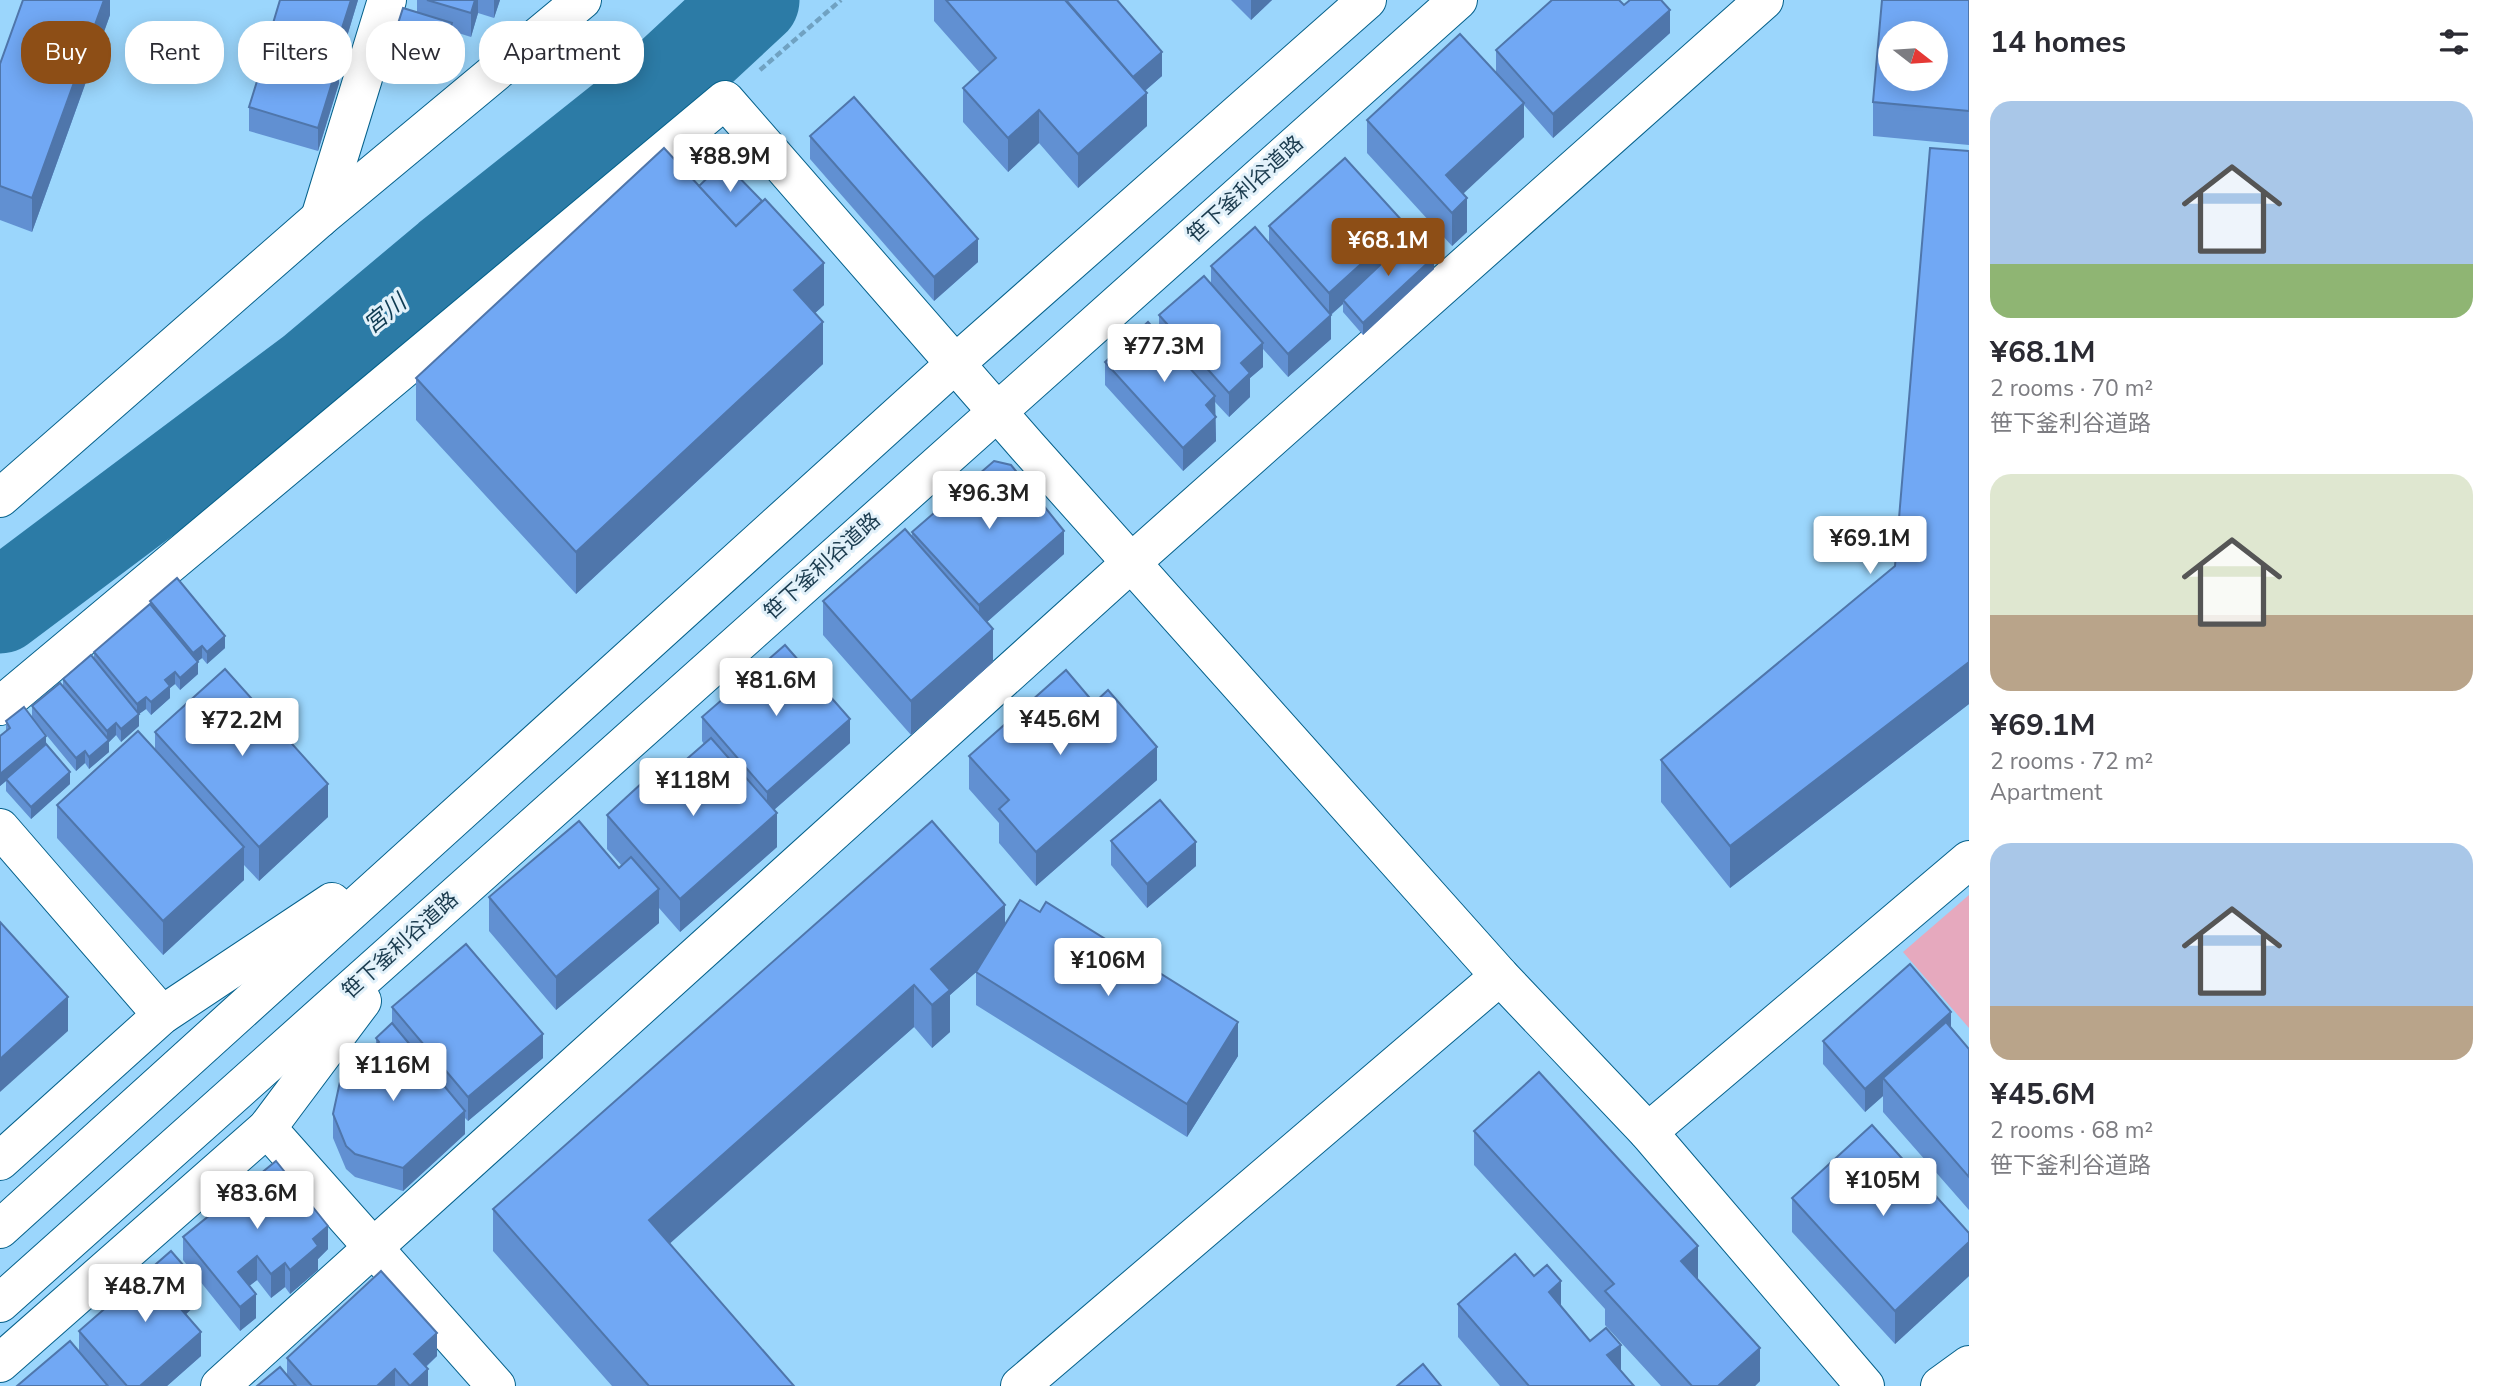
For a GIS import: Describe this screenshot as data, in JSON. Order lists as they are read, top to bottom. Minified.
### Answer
{"streets":{"street":["笹下釜利谷道路"]},"water":["宮川"],"north":"right","page":{"heading":"14 homes","chip":["Buy","Rent","Filters","New","Apartment"],"list":[{"name":"¥68.1M","note":"2 rooms · 70 m² · 笹下釜利谷道路"},{"name":"¥69.1M","note":"2 rooms · 72 m² · Apartment"},{"name":"¥45.6M","note":"2 rooms · 68 m² · 笹下釜利谷道路"}],"price":["¥88.9M","¥68.1M","¥77.3M","¥96.3M","¥69.1M","¥81.6M","¥45.6M","¥72.2M","¥118M","¥106M","¥116M","¥105M","¥83.6M","¥48.7M"]}}
